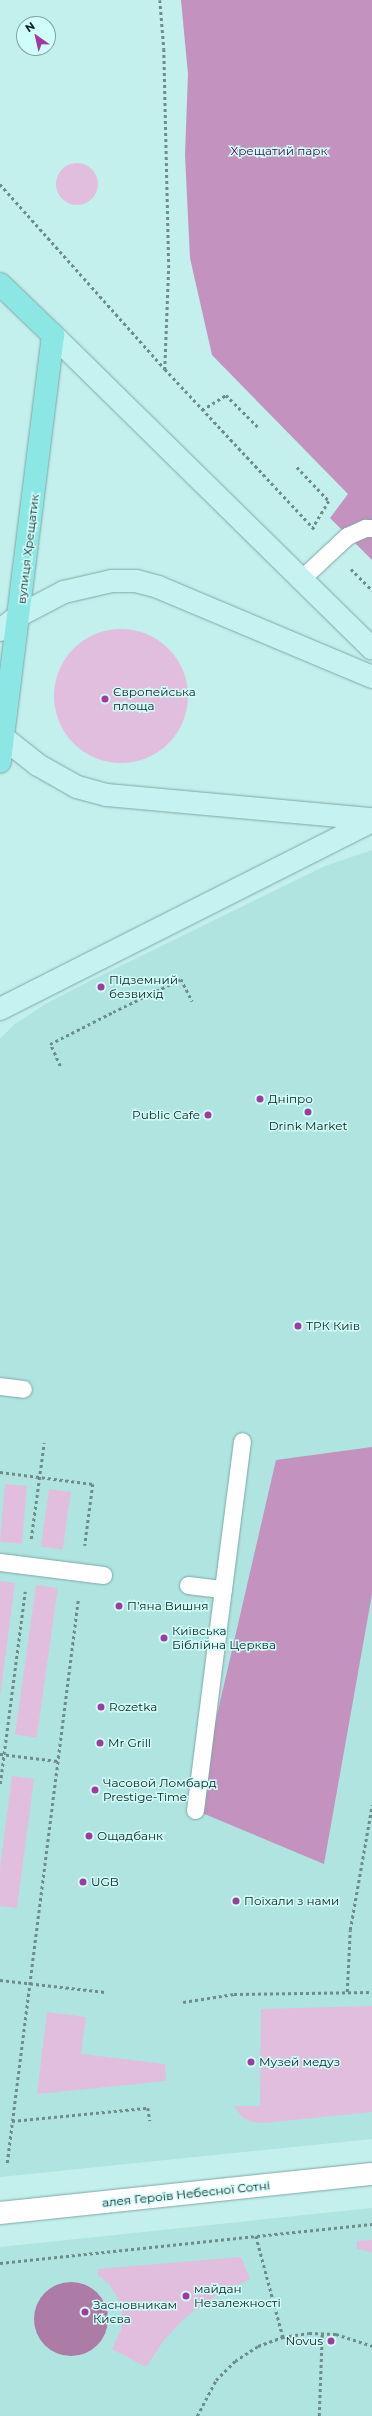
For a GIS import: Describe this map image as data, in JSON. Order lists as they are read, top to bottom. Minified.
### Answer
{"streets":{"main road":["вулиця Хрещатик"],"street":["алея Героїв Небесної Сотні"]},"parks":["Хрещатий парк"],"places":["Європейська площа","Підземний безвихід","Дніпро","Drink Market","Public Cafe","ТРК Київ","Пʼяна Вишня","Київська Біблійна Церква","Rozetka","Mr Grill","Часовой Ломбард Prestige-Time","Ощадбанк","UGB","Поїхали з нами","Музей медуз","майдан Незалежності","Засновникам Києва","Novus"],"north":"top left"}
